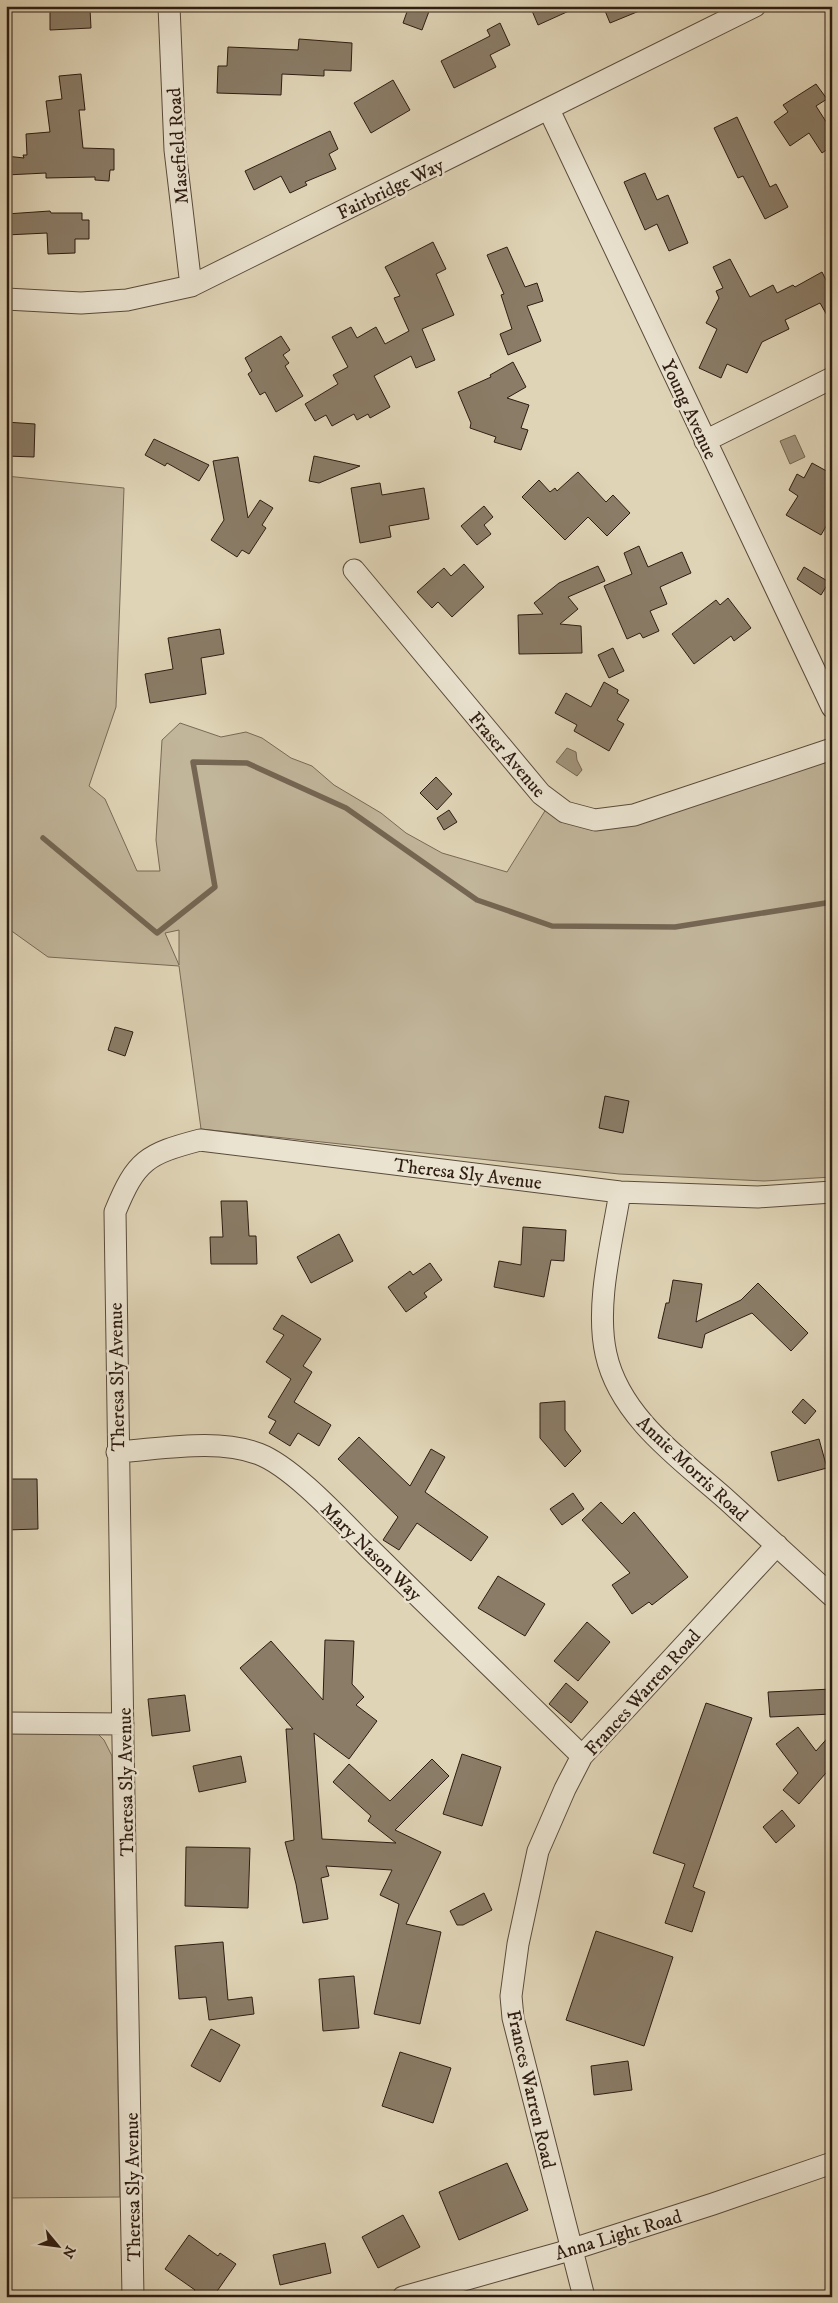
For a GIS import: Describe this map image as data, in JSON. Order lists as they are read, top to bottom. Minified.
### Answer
{"streets":{"street":["Masefield Road","Fairbridge Way","Young Avenue","Fraser Avenue","Theresa Sly Avenue","Annie Morris Road","Mary Nason Way","Frances Warren Road","Anna Light Road"]},"crossings":[["Masefield Road","Fairbridge Way"],["Fairbridge Way","Young Avenue"],["Theresa Sly Avenue","Annie Morris Road"],["Theresa Sly Avenue","Mary Nason Way"],["Annie Morris Road","Frances Warren Road"],["Mary Nason Way","Frances Warren Road"],["Frances Warren Road","Anna Light Road"]],"north":"bottom right"}
